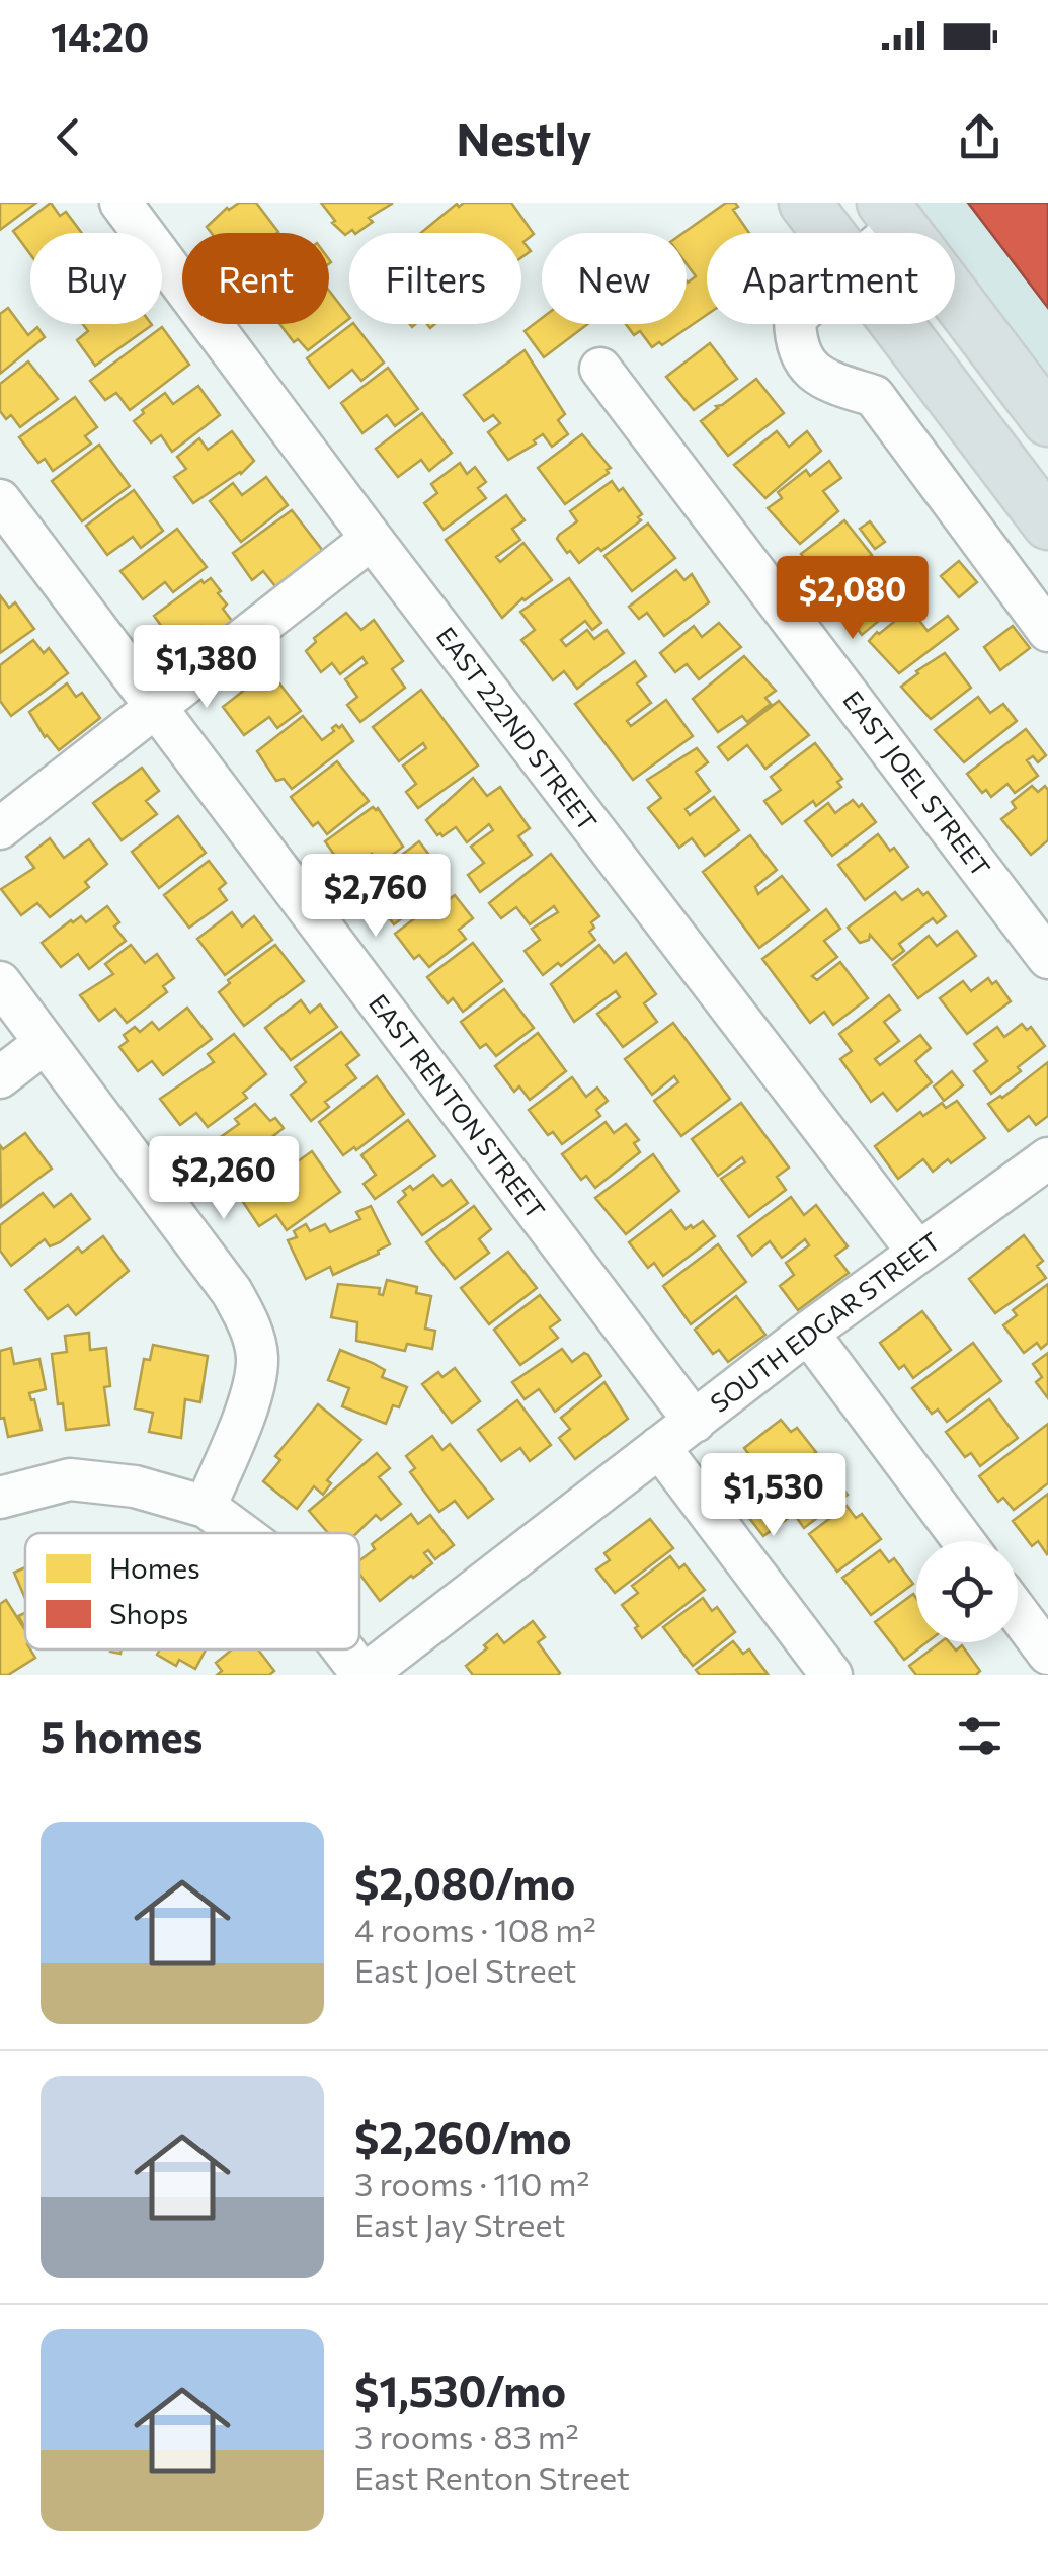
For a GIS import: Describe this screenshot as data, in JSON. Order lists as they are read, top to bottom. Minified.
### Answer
{"streets":{"street":["EAST 222ND STREET","EAST JOEL STREET","EAST RENTON STREET","SOUTH EDGAR STREET"]},"crossings":[["EAST 222ND STREET","SOUTH EDGAR STREET"],["EAST RENTON STREET","SOUTH EDGAR STREET"]],"legend":["Homes","Shops"],"page":{"status":"14:20","header":"Nestly","chip":["Buy","Rent","Filters","New","Apartment"],"price":["$2,080","$1,380","$2,760","$2,260","$1,530"],"heading":"5 homes","list":[{"name":"$2,080/mo","note":"4 rooms · 108 m² · East Joel Street"},{"name":"$2,260/mo","note":"3 rooms · 110 m² · East Jay Street"},{"name":"$1,530/mo","note":"3 rooms · 83 m² · East Renton Street"}]}}
